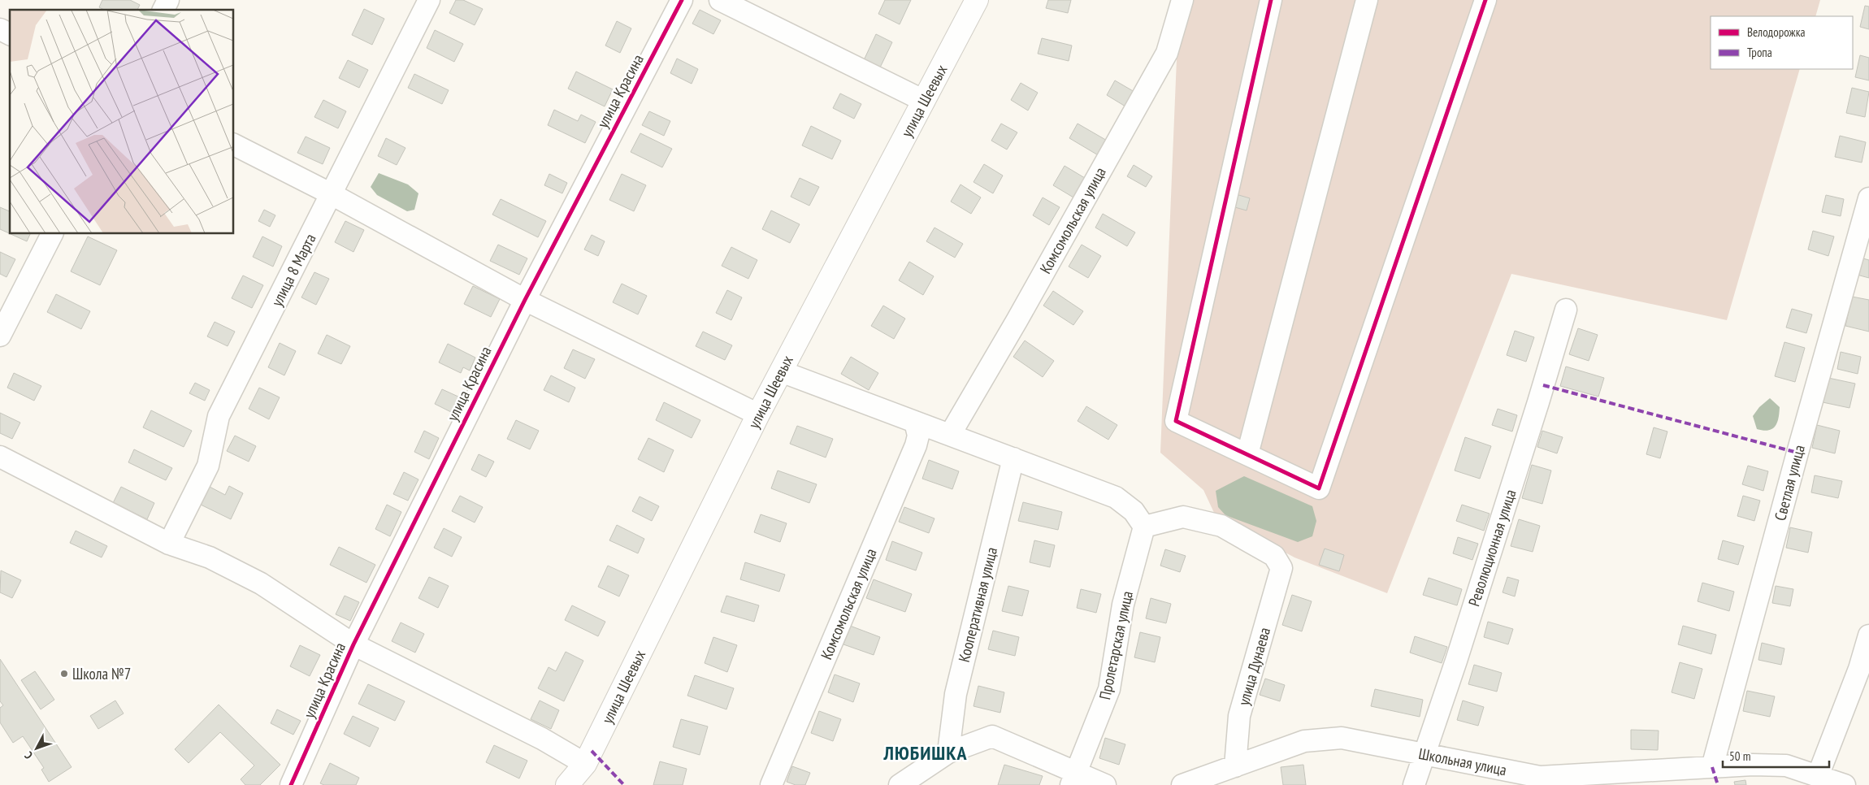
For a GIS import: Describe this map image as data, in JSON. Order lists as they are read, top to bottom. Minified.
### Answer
{"streets":{"main road":["улица Шеевых"],"street":["улица Красина","Комсомольская улица","улица 8 Марта","Светлая улица","Революционная улица","Кооперативная улица","Пролетарская улица","улица Дунаева","Школьная улица"]},"crossings":[["Светлая улица","Школьная улица"],["Революционная улица","Школьная улица"],["Пролетарская улица","улица Дунаева"],["улица Дунаева","Школьная улица"]],"districts":["ЛЮБИШКА"],"places":["Школа №7"],"legend":["Велодорожка","Тропа"],"scale_bar":"50 m","north":"bottom left"}
